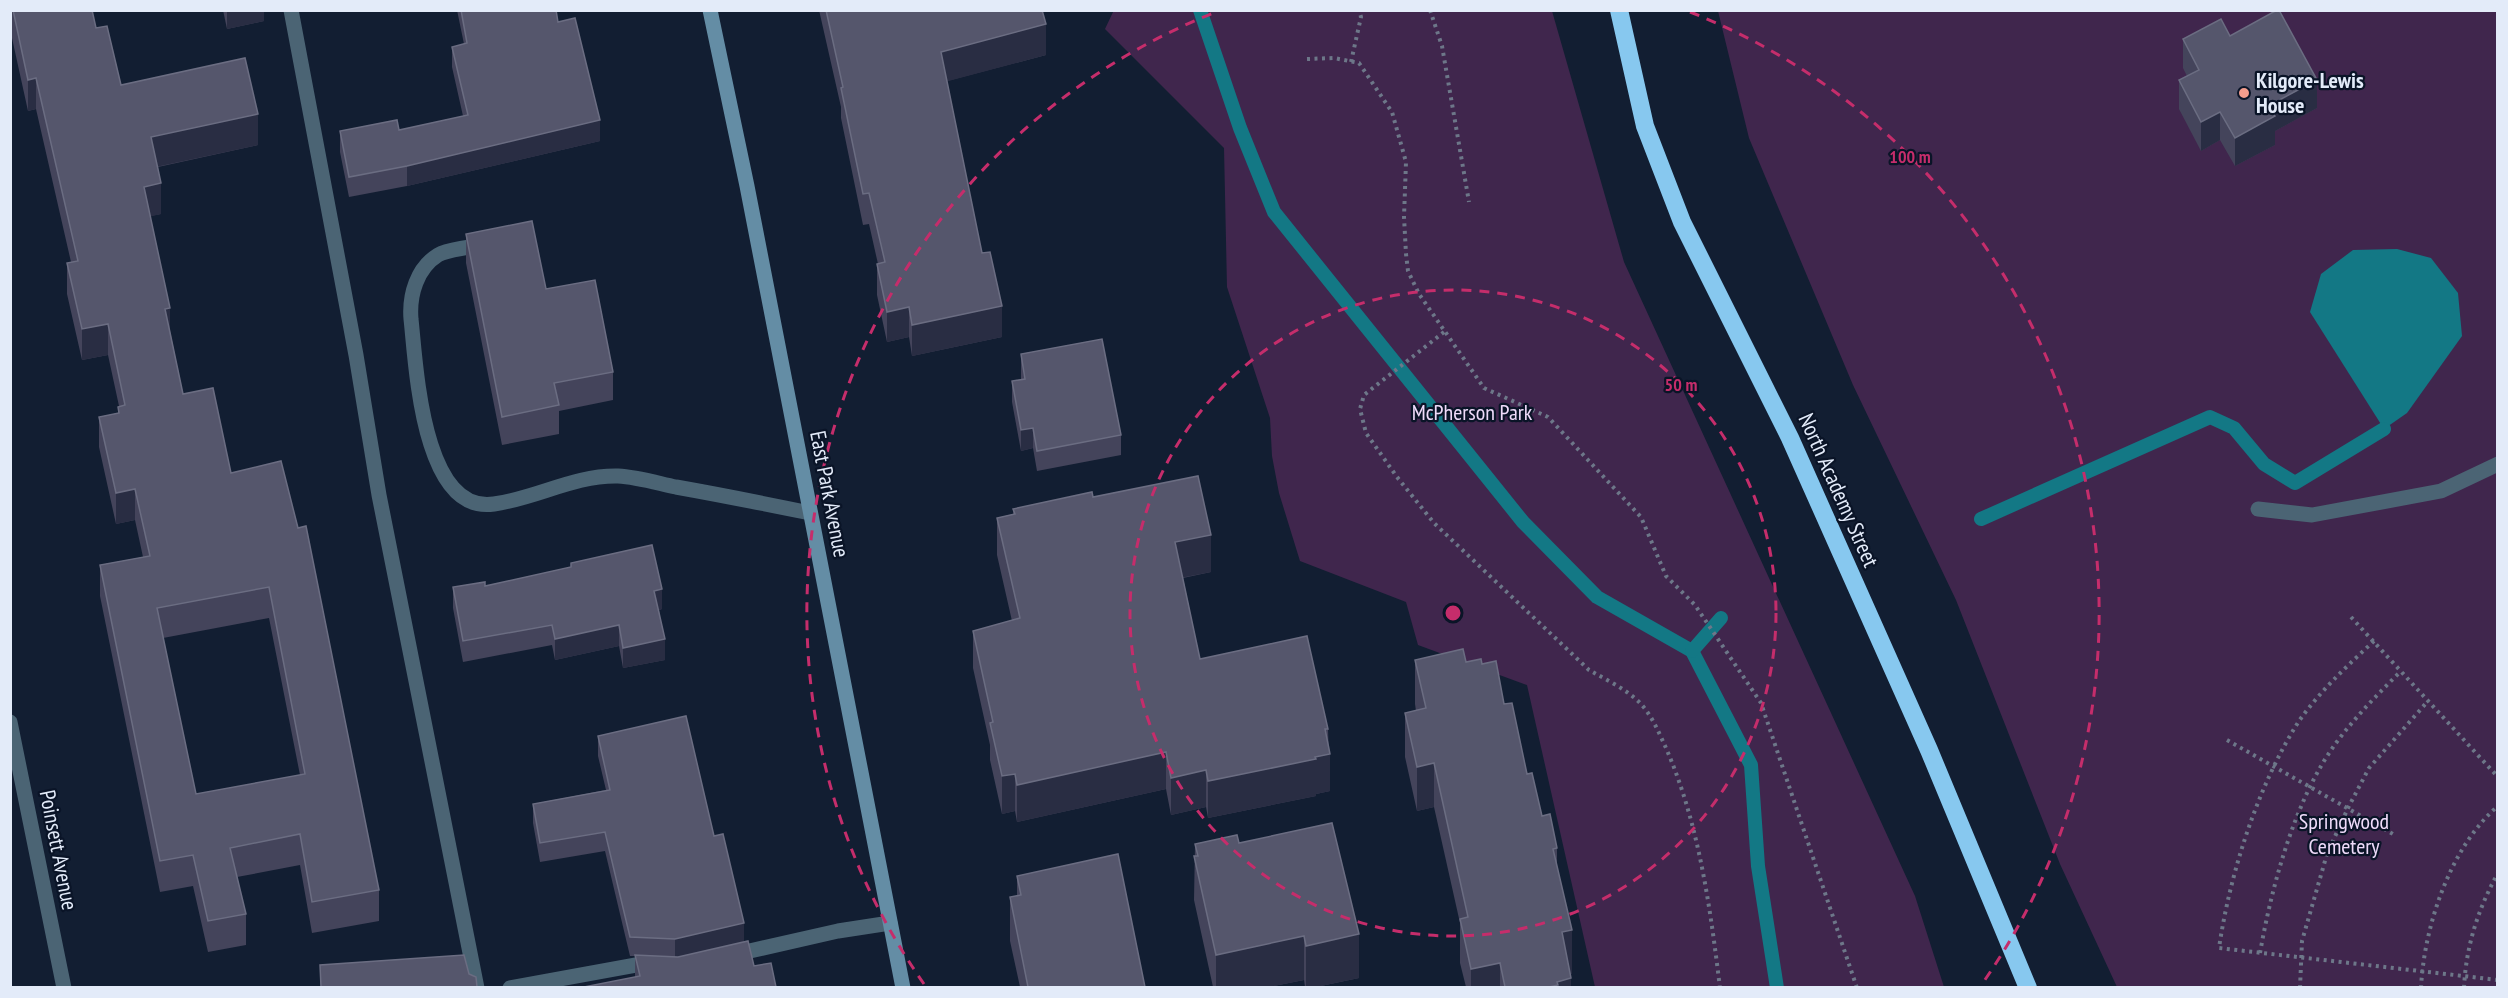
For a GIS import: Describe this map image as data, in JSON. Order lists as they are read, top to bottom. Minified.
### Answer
{"streets":{"highway":["North Academy Street"],"street":["East Park Avenue","Poinsett Avenue"]},"parks":["McPherson Park","Springwood Cemetery"],"places":["Kilgore-Lewis House"],"rings":["100 m","50 m"]}
